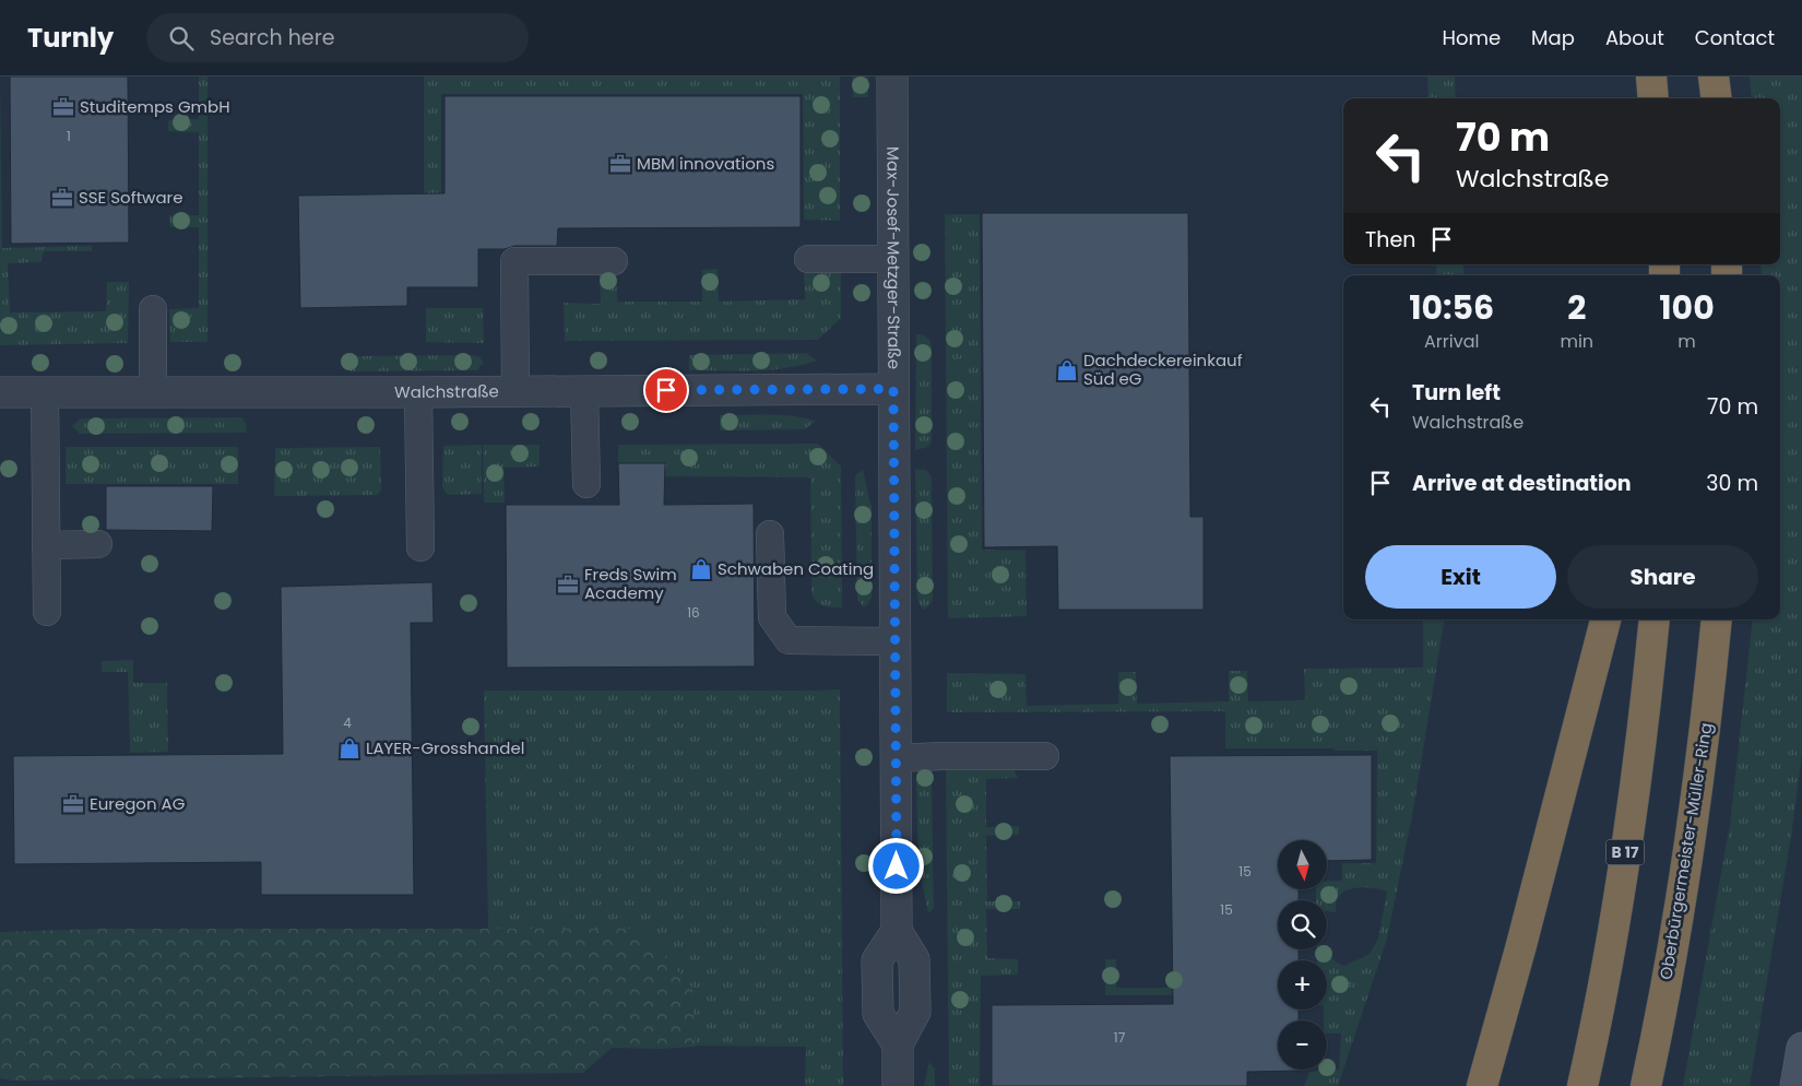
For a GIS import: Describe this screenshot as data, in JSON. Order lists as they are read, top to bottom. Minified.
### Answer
{"streets":{"highway":["Oberbürgermeister-Müller-Ring","B 17"],"street":["Max-Josef-Metzger-Straße","Walchstraße"]},"crossings":[["Max-Josef-Metzger-Straße","Walchstraße"]],"places":{"office":["Studitemps GmbH","MBM innovations","SSE Software","Freds Swim Academy","Euregon AG"],"shop":["Dachdeckereinkauf Süd eG","Schwaben Coating","LAYER-Grosshandel"]},"house_numbers":["1","16","4","15","15","17"],"north":"bottom","page":{"header":"Turnly","search":"Search here","nav":["Home","Map","About","Contact"],"turn":["70 m","Walchstraße"],"then":"Then","eta":["10:56","Arrival","2","min","100","m"],"list":[{"name":"Turn left","note":"Walchstraße","value":"70 m"},{"name":"Arrive at destination","value":"30 m"}],"buttons":["Exit","Share"],"map_buttons":["+","−"]}}
